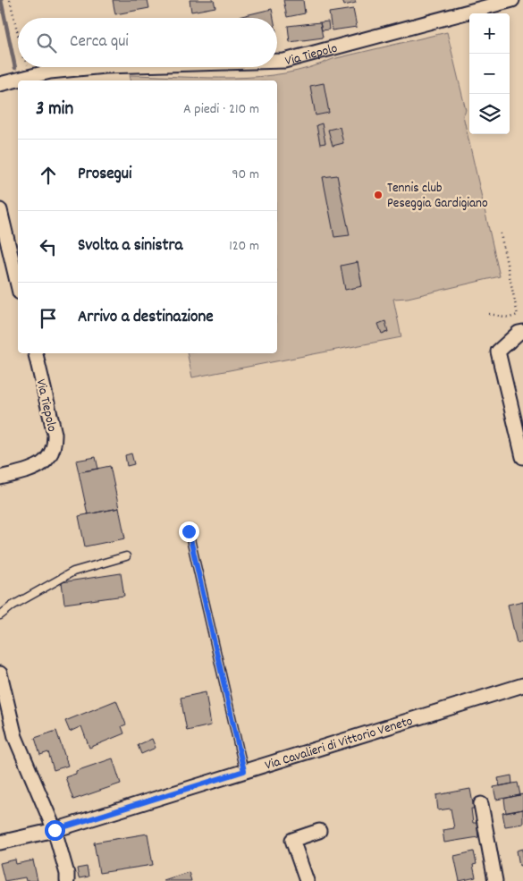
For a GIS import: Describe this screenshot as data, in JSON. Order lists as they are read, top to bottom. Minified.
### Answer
{"streets":{"street":["Via Tiepolo","Via Cavalieri di Vittorio Veneto"]},"places":["Tennis club Peseggia Gardigiano"],"page":{"map_buttons":["+","−"],"search":"Cerca qui","heading":["3 min","A piedi · 210 m"],"list":[["Prosegui","90 m"],["Svolta a sinistra","120 m"],"Arrivo a destinazione"]}}
